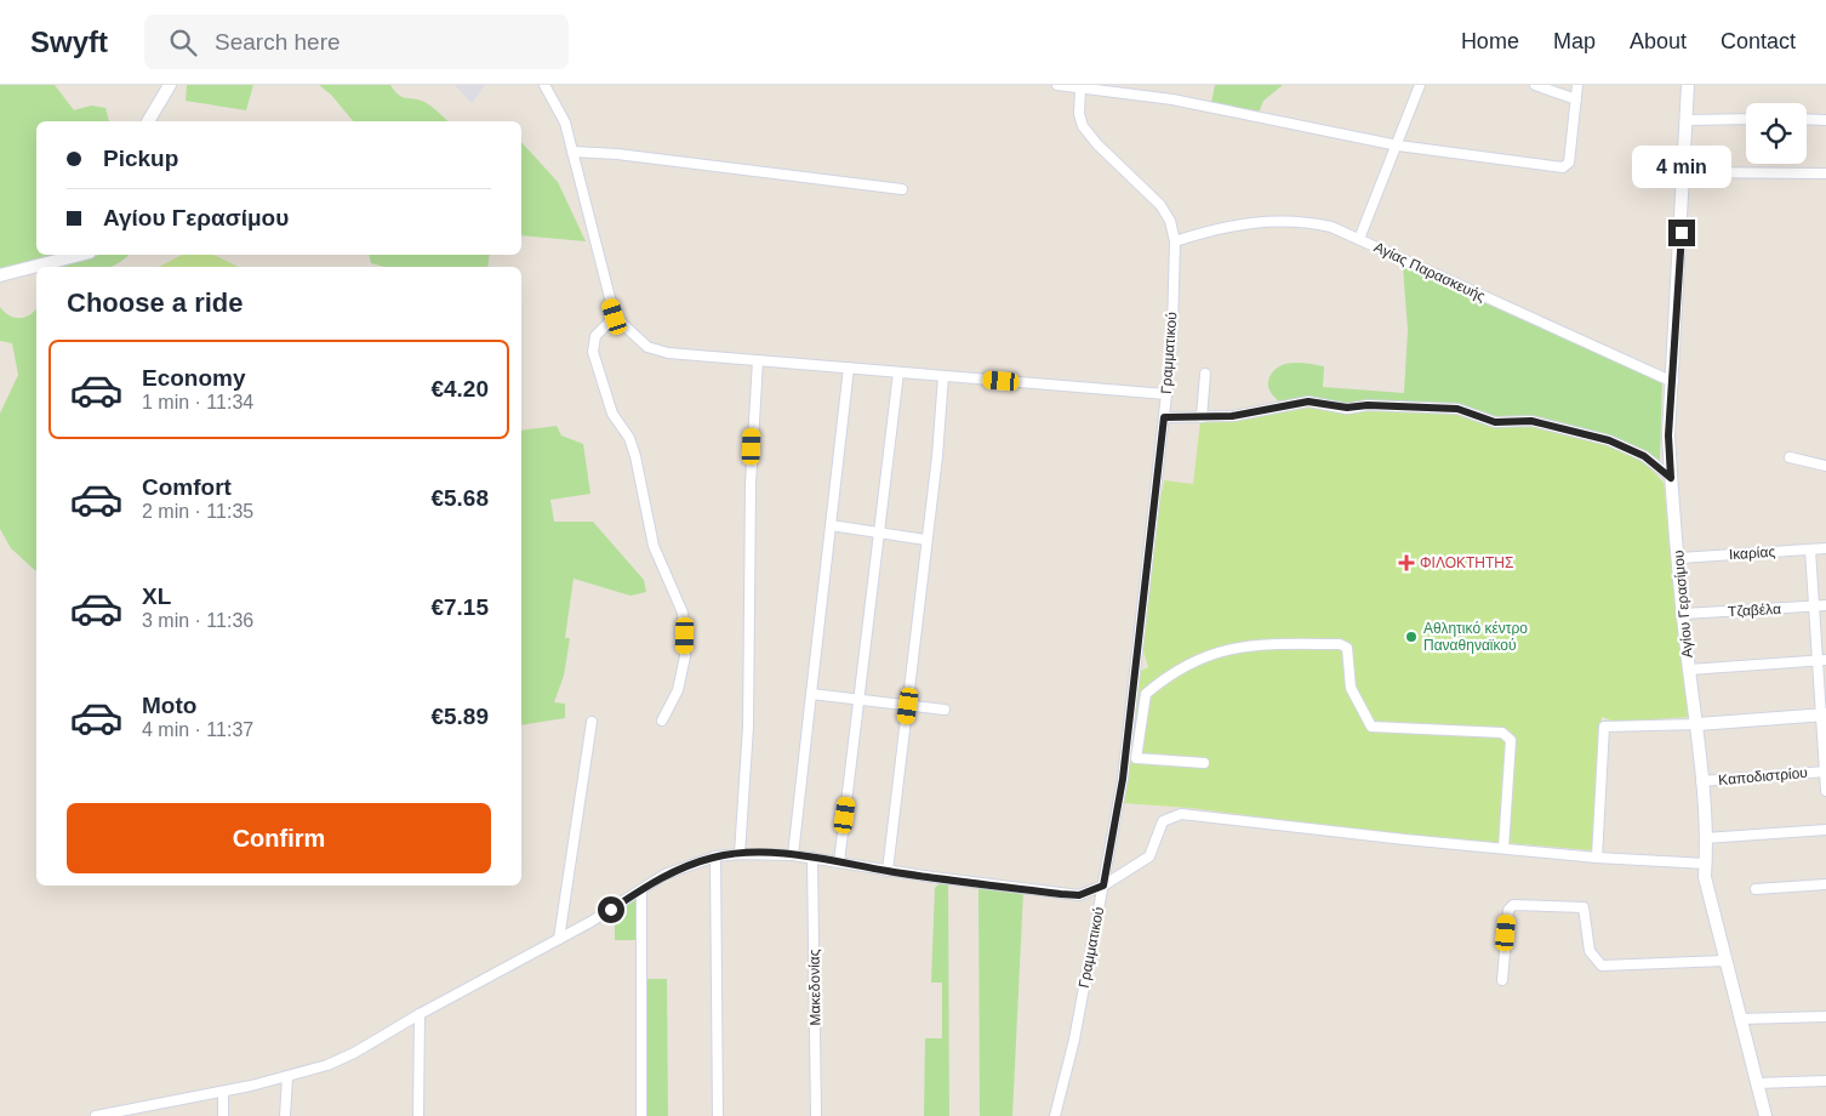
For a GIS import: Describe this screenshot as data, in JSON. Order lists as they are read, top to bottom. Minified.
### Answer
{"streets":{"street":["Αγίας Παρασκευής","Γραμματικού","Ικαρίας","Αγίου Γερασίμου","Τζαβέλα","Καποδιστρίου","Μακεδονίας"]},"crossings":[["Αγίας Παρασκευής","Γραμματικού"],["Αγίας Παρασκευής","Αγίου Γερασίμου"],["Ικαρίας","Αγίου Γερασίμου"],["Αγίου Γερασίμου","Τζαβέλα"],["Αγίου Γερασίμου","Καποδιστρίου"]],"places":{"health":["ΦΙΛΟΚΤΗΤΗΣ"],"other":["Αθλητικό κέντρο Παναθηναϊκού"]},"page":{"header":"Swyft","search":"Search here","nav":["Home","Map","About","Contact"],"banner":["Pickup","Αγίου Γερασίμου"],"bubble":"4 min","heading":"Choose a ride","list":[{"name":"Economy","note":"1 min · 11:34","value":"€4.20"},{"name":"Comfort","note":"2 min · 11:35","value":"€5.68"},{"name":"XL","note":"3 min · 11:36","value":"€7.15"},{"name":"Moto","note":"4 min · 11:37","value":"€5.89"}],"buttons":"Confirm"}}
